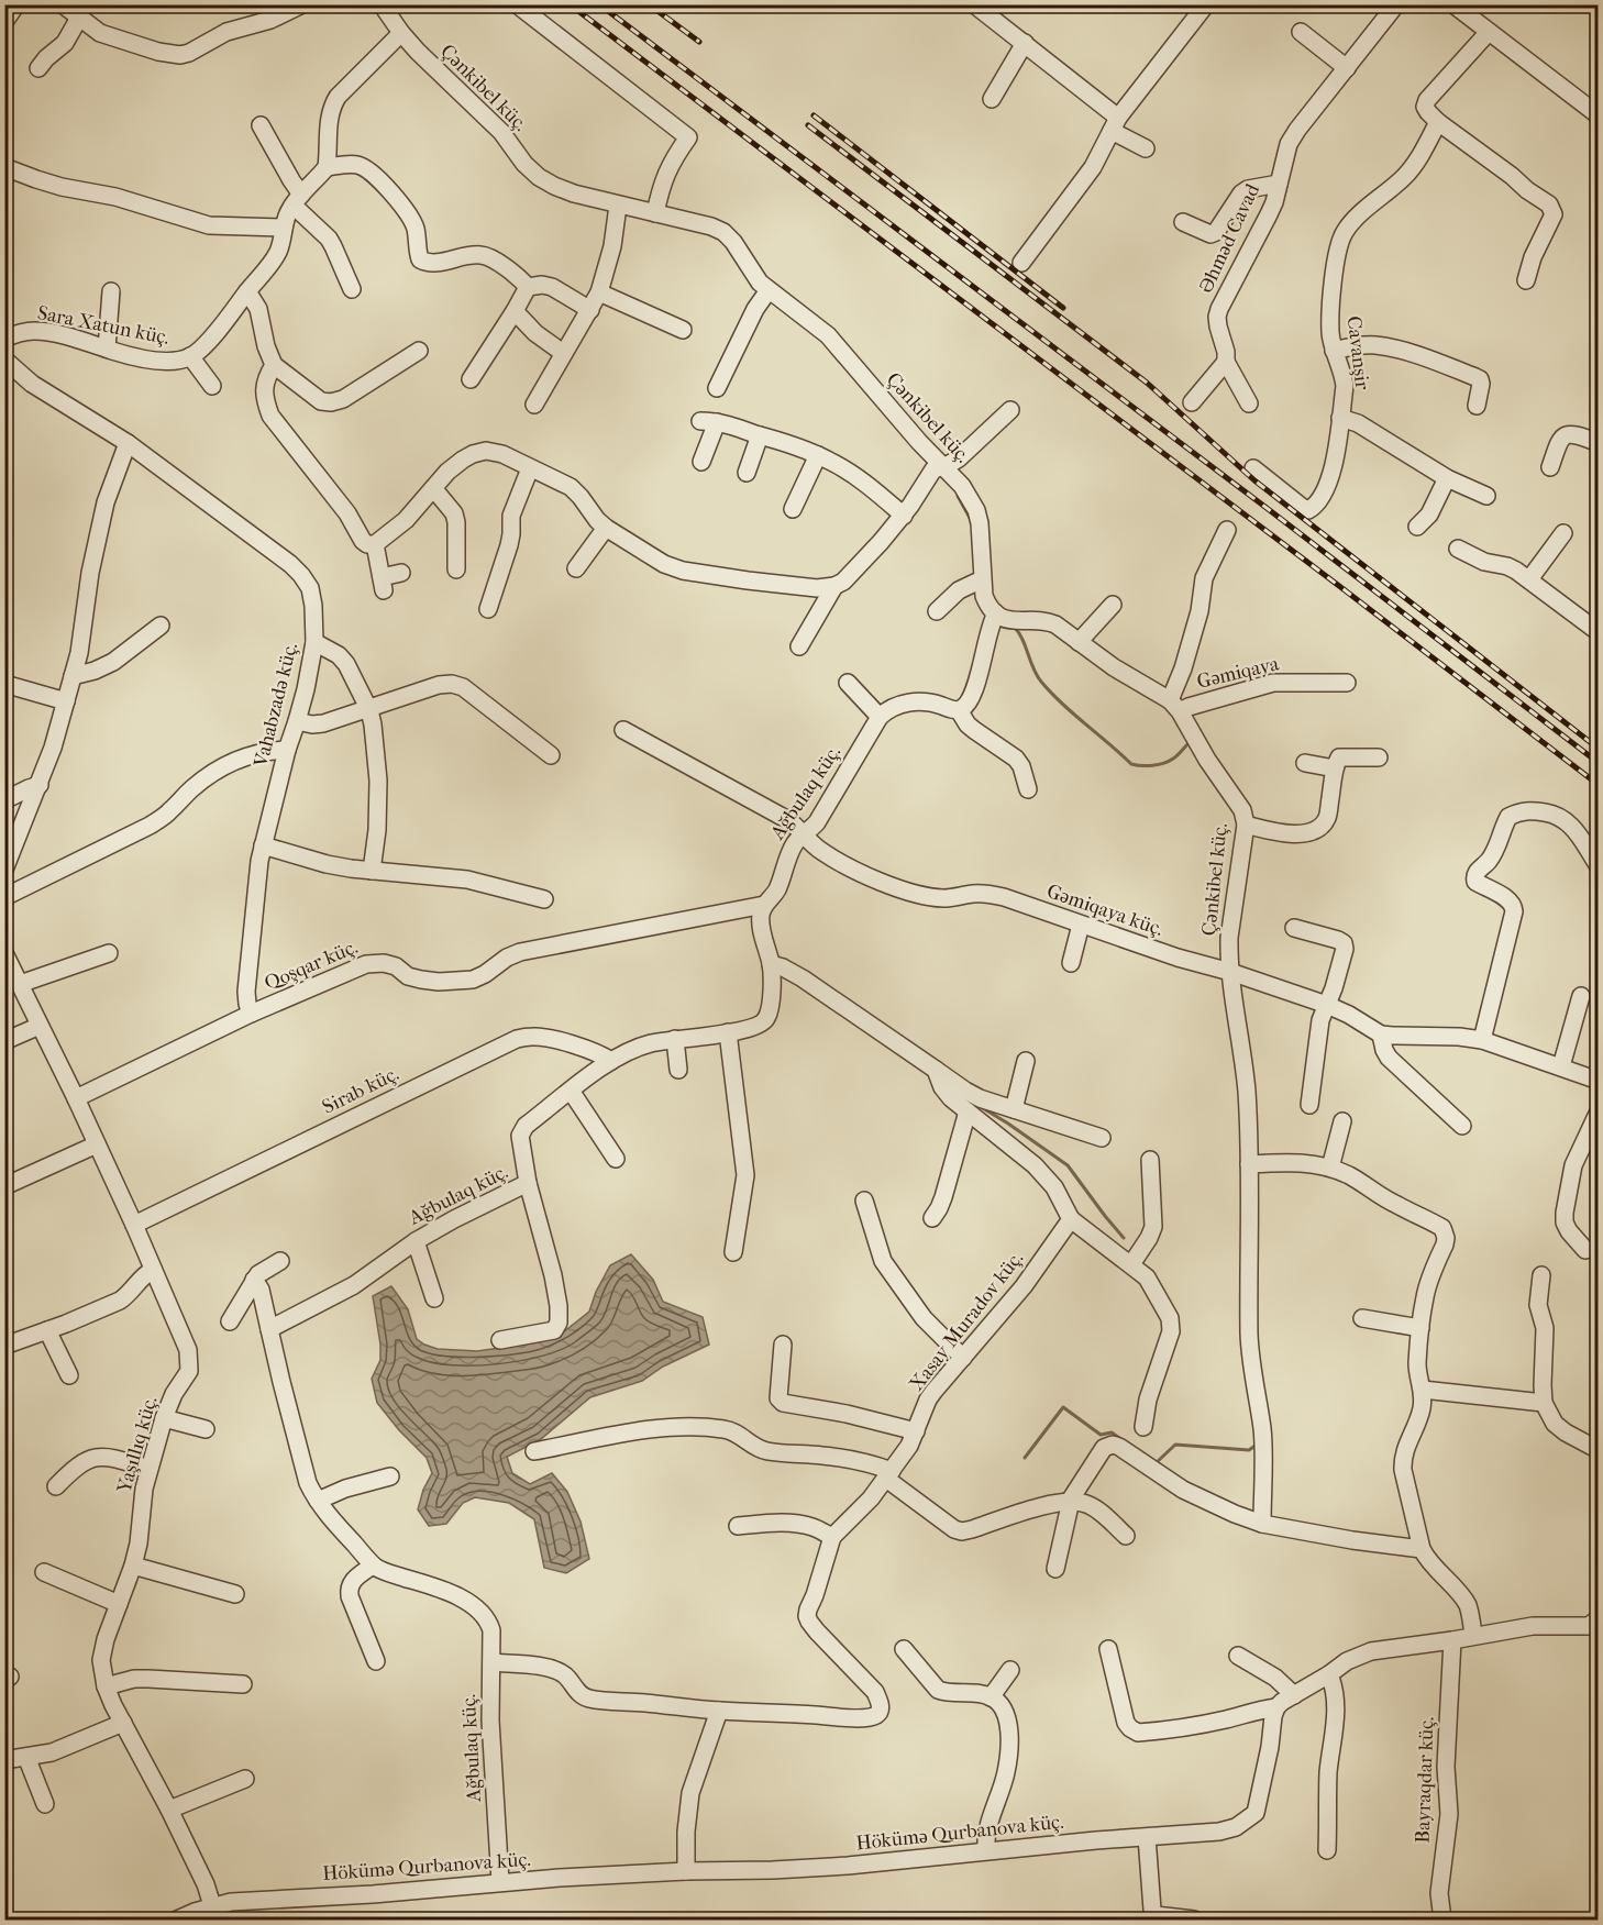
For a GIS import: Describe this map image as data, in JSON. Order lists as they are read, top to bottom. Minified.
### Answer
{"streets":{"street":["Çənkibel küç.","Əhməd Cavad","Sara Xatun küç.","Cavanşir","Gəmiqaya","Vahabzadə küç.","Ağbulaq küç.","Gəmiqaya küç.","Qoşqar küç.","Sirab küç.","Xasay Muradov küç.","Yaşıllıq küç.","Bayraqdar küç.","Hökümə Qurbanova küç."]},"crossings":[["Çənkibel küç.","Gəmiqaya"],["Çənkibel küç.","Gəmiqaya küç."],["Vahabzadə küç.","Qoşqar küç."],["Ağbulaq küç.","Gəmiqaya küç."],["Ağbulaq küç.","Qoşqar küç."],["Ağbulaq küç.","Sirab küç."],["Ağbulaq küç.","Xasay Muradov küç."],["Ağbulaq küç.","Hökümə Qurbanova küç."],["Qoşqar küç.","Yaşıllıq küç."],["Sirab küç.","Yaşıllıq küç."],["Yaşıllıq küç.","Hökümə Qurbanova küç."]]}
